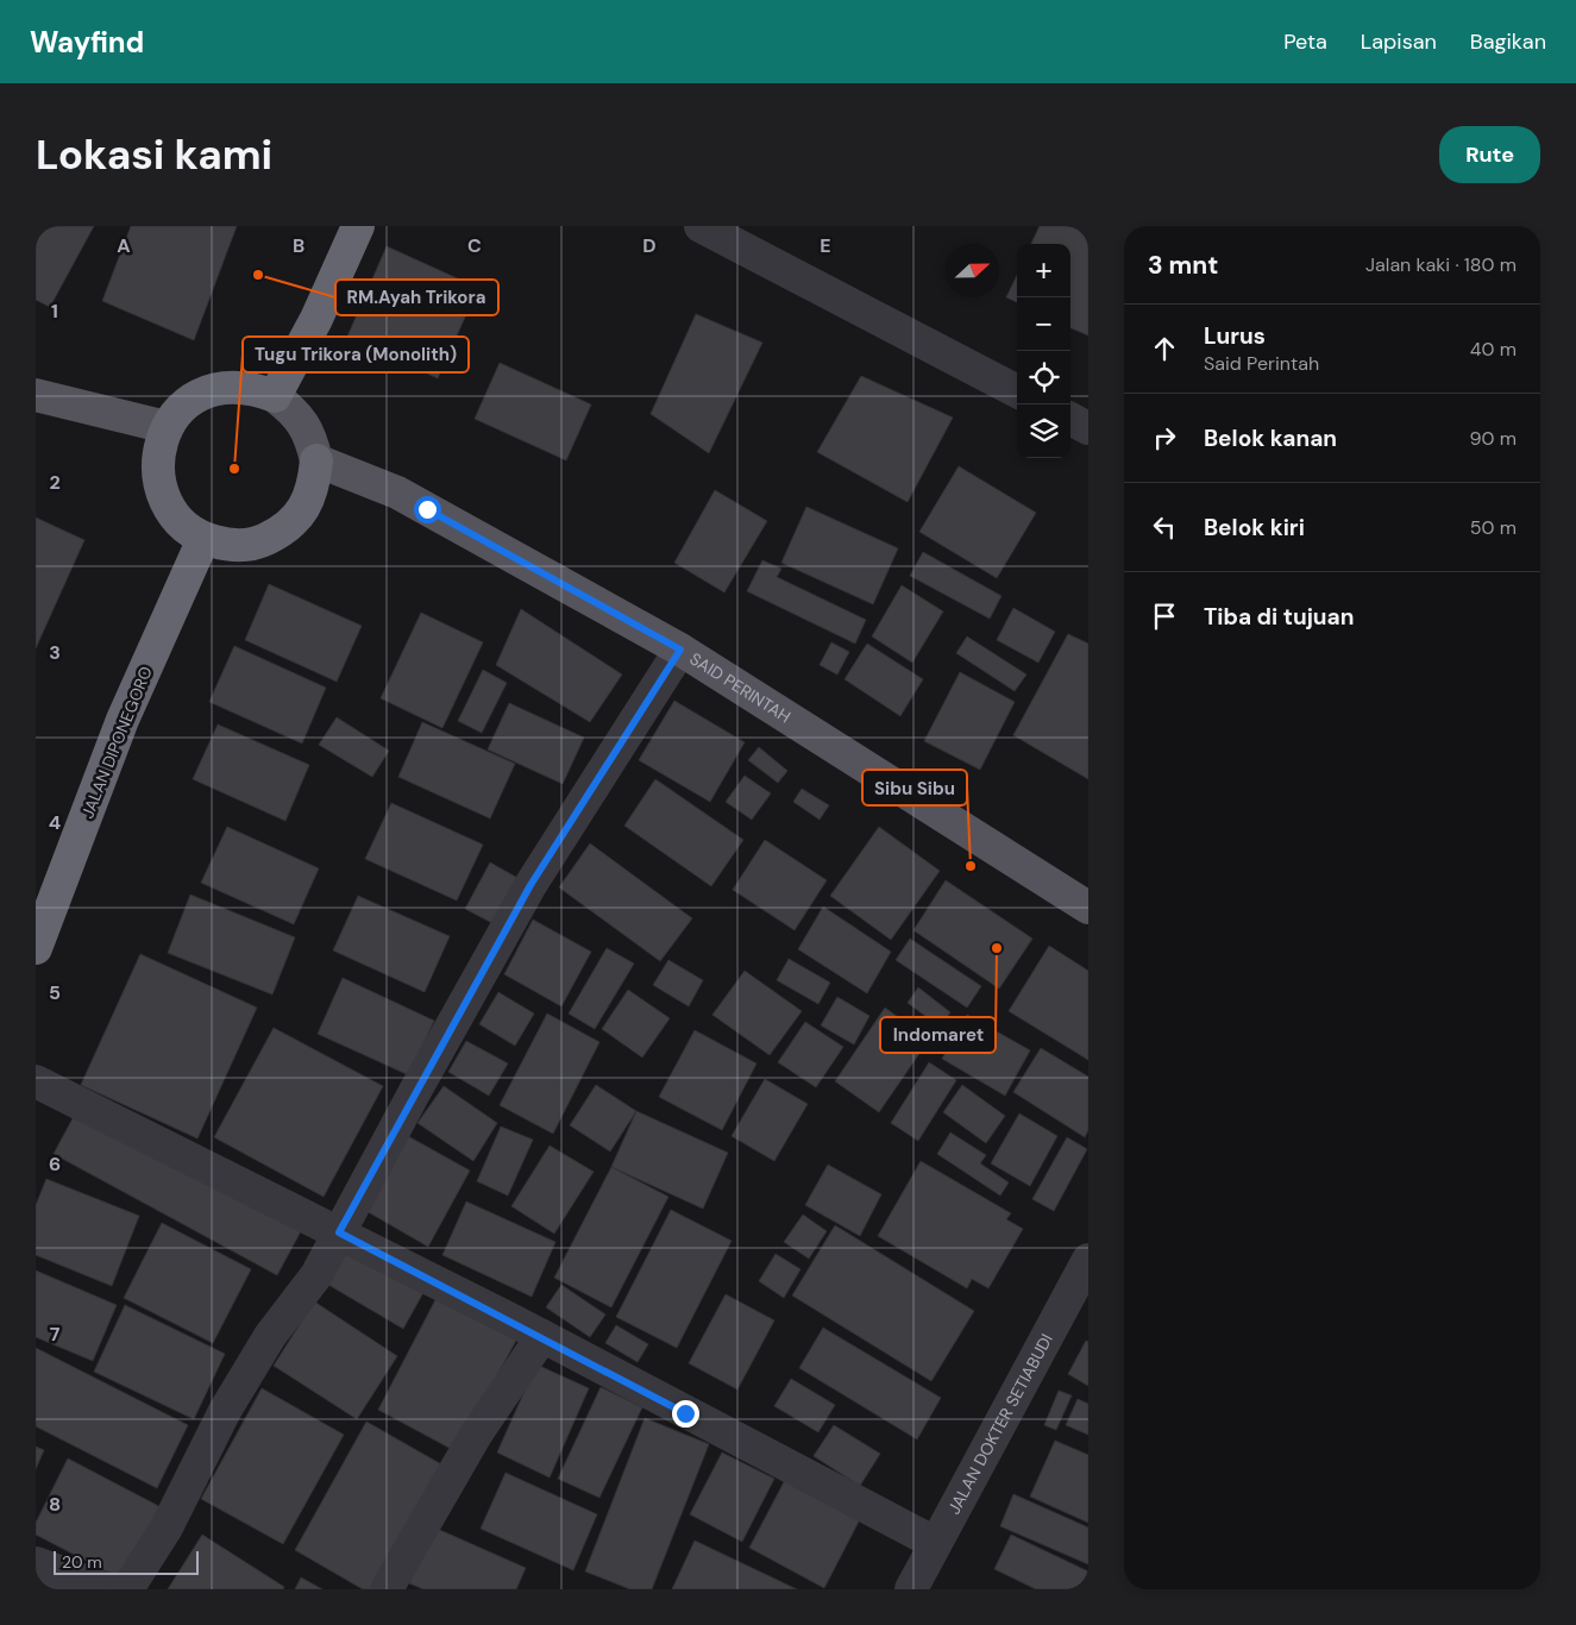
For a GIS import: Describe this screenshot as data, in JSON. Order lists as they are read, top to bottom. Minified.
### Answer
{"streets":{"highway":["JALAN DIPONEGORO"],"main road":["SAID PERINTAH"],"street":["JALAN DOKTER SETIABUDI"]},"crossings":[["SAID PERINTAH","JALAN DIPONEGORO"]],"places":["RM.Ayah Trikora","Tugu Trikora (Monolith)","Sibu Sibu","Indomaret"],"scale_bar":"20 m","north":"right","page":{"header":"Wayfind","nav":["Peta","Lapisan","Bagikan"],"buttons":"Rute","title":"Lokasi kami","heading":["3 mnt","Jalan kaki · 180 m"],"map_buttons":["+","−"],"list":[["Lurus","Said Perintah","40 m"],["Belok kanan","90 m"],["Belok kiri","50 m"],"Tiba di tujuan"],"scale":"20 m"},"grid":{"columns":["A","B","C","D","E"],"rows":["1","2","3","4","5","6","7","8"]}}
